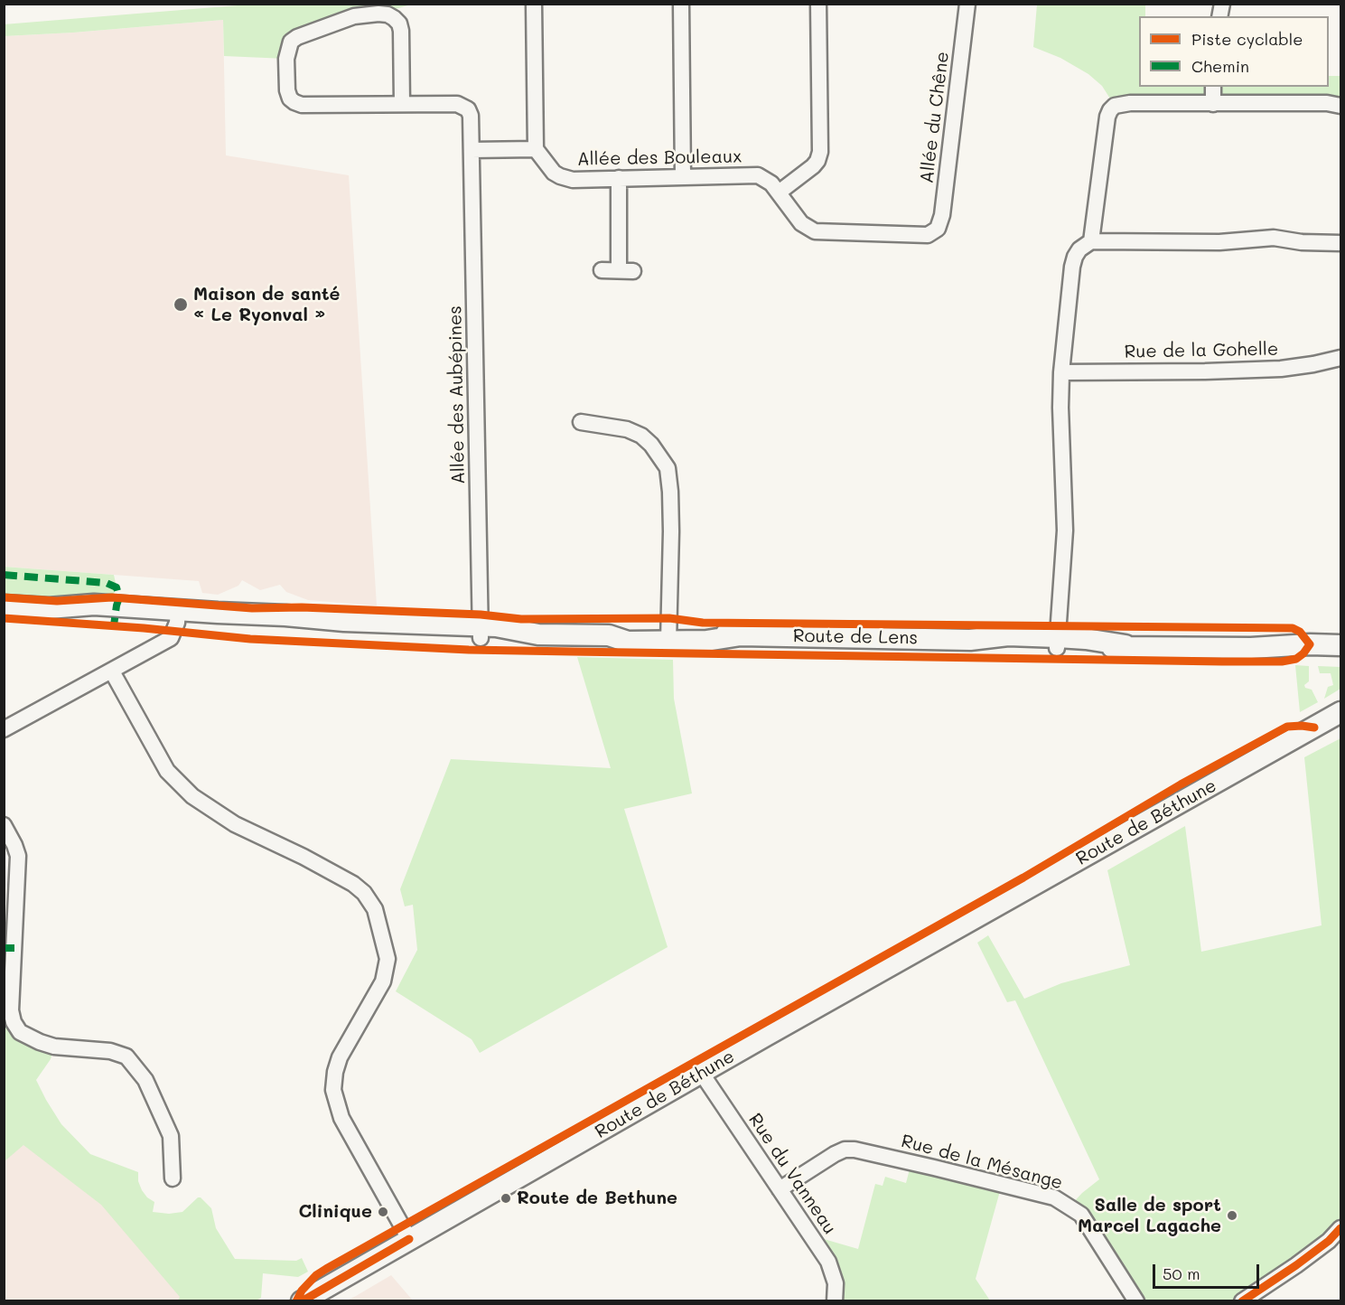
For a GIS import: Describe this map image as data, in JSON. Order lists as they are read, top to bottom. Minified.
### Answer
{"streets":{"main road":["Route de Lens","Route de Béthune"],"street":["Allée du Chêne","Allée des Bouleaux","Rue de la Gohelle","Allée des Aubépines","Rue de la Mésange","Rue du Vanneau"]},"crossings":[["Allée du Chêne","Allée des Bouleaux"],["Allée des Aubépines","Route de Lens"],["Route de Béthune","Rue du Vanneau"],["Rue de la Mésange","Rue du Vanneau"]],"places":["Maison de santé « Le Ryonval »","Route de Bethune","Clinique","Salle de sport Marcel Lagache"],"legend":["Piste cyclable","Chemin"],"scale_bar":"50 m"}
